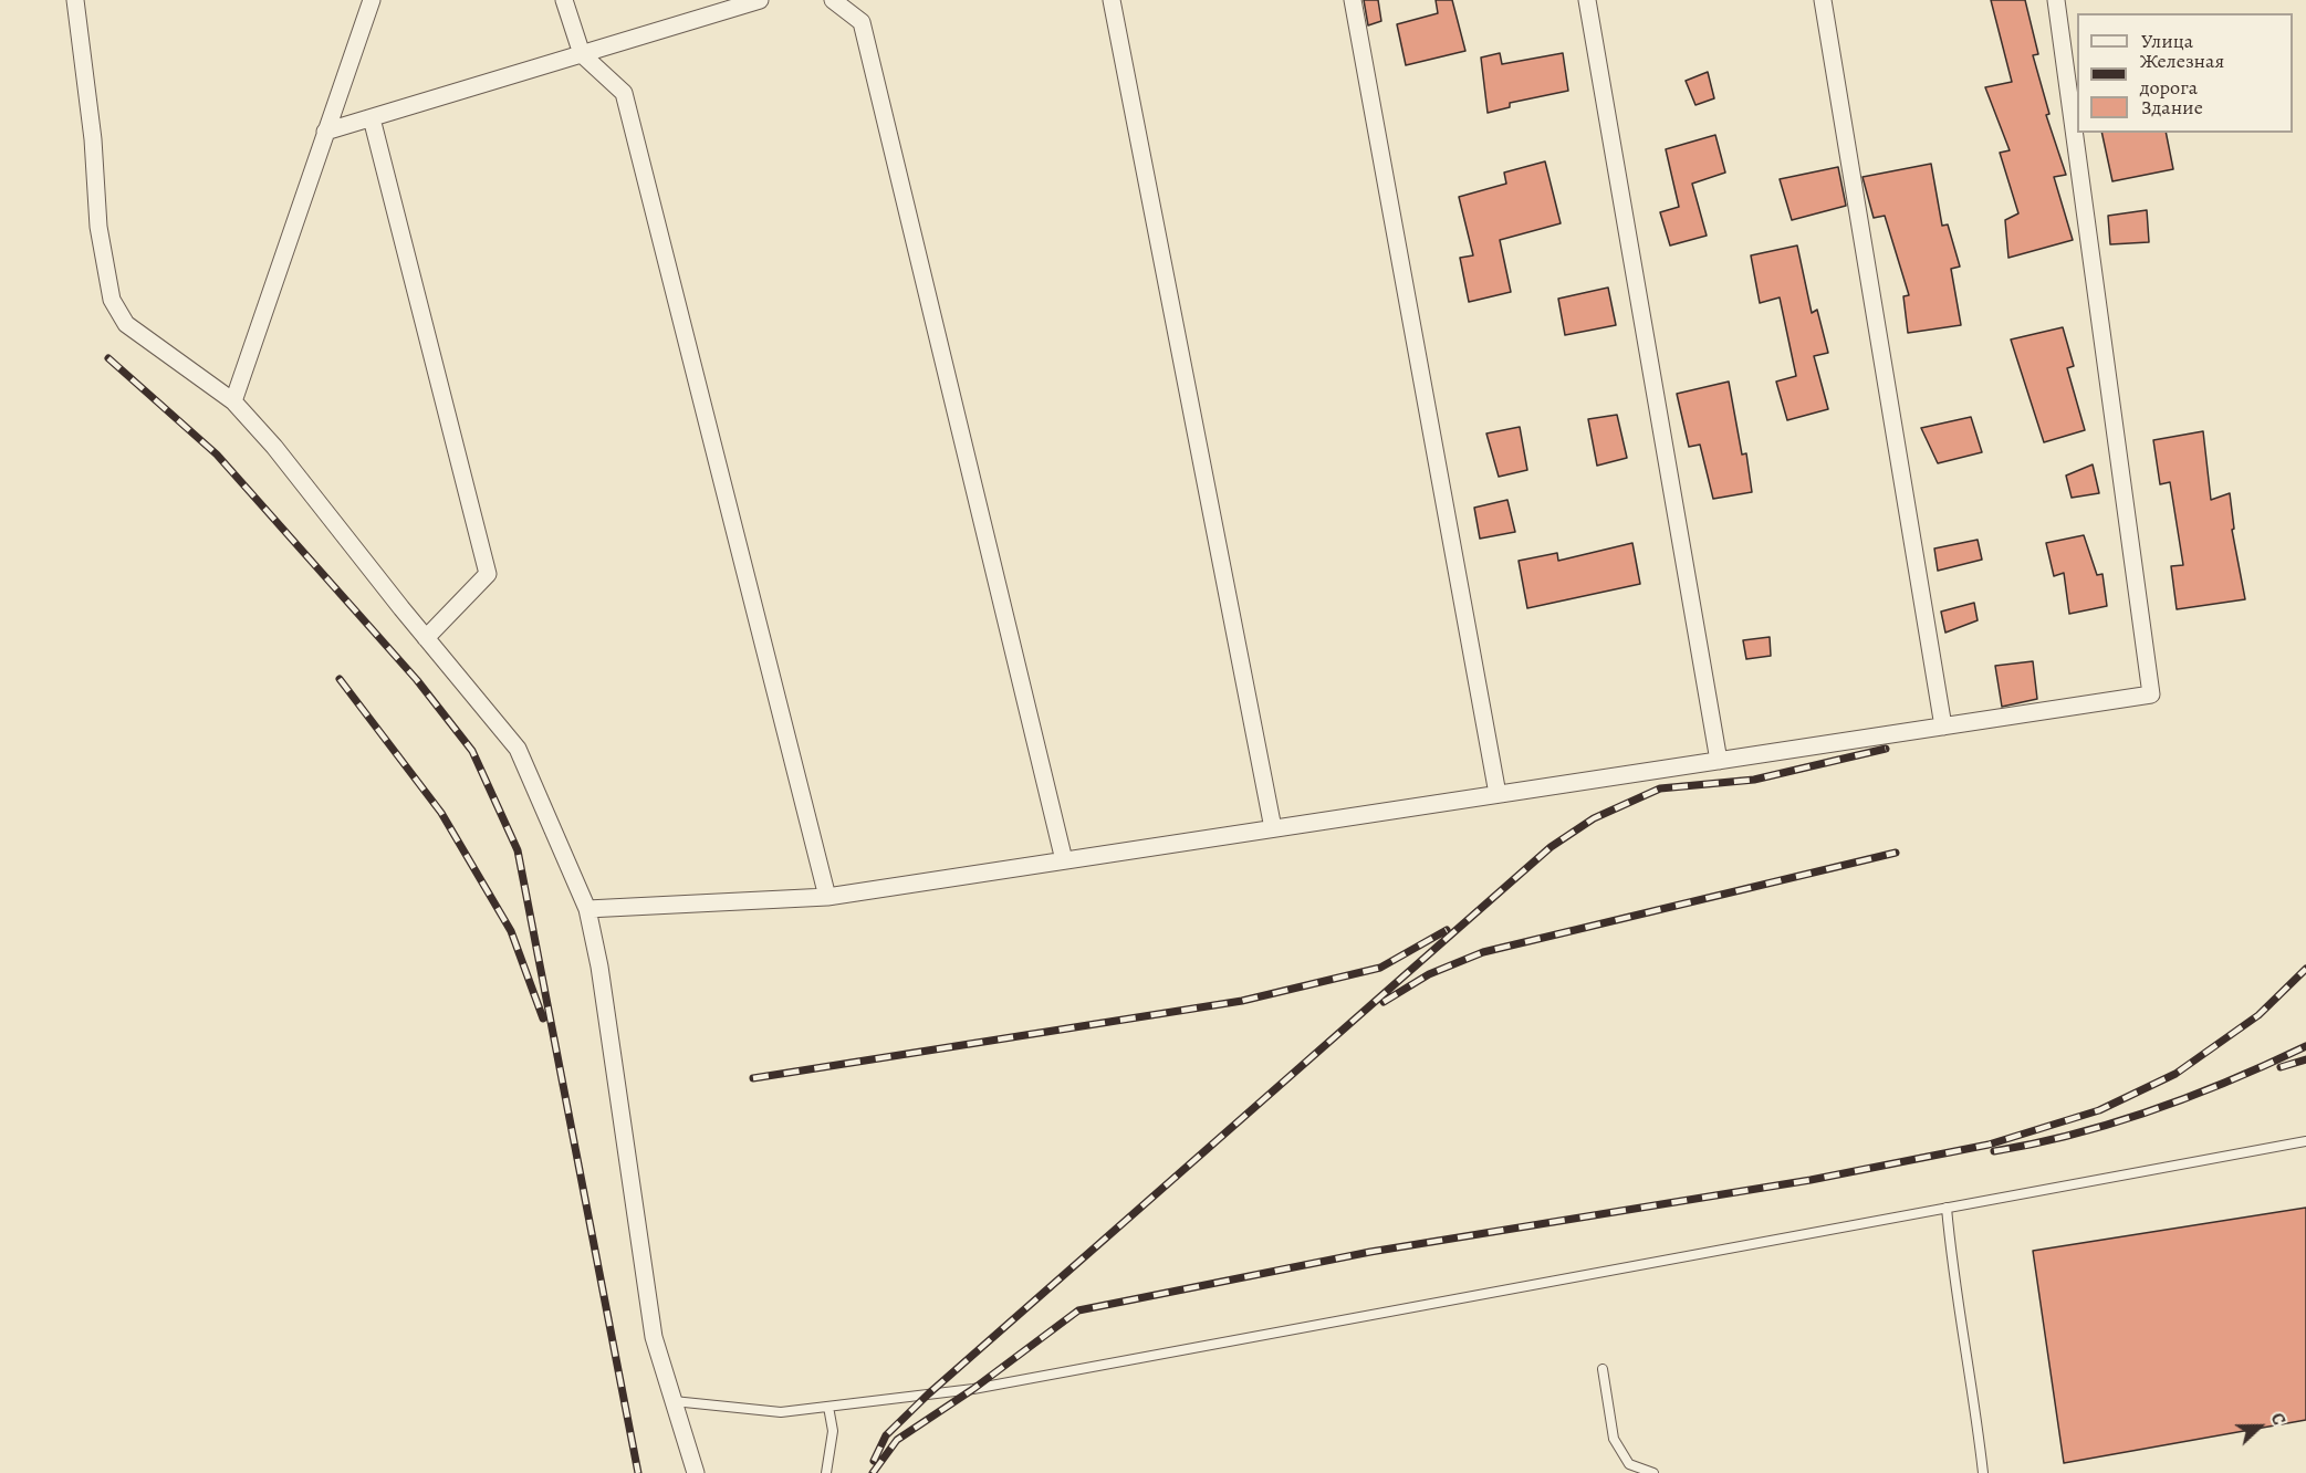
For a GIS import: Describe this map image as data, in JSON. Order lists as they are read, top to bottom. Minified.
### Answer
{"legend":["Улица","Железная дорога","Здание"],"north":"right"}
